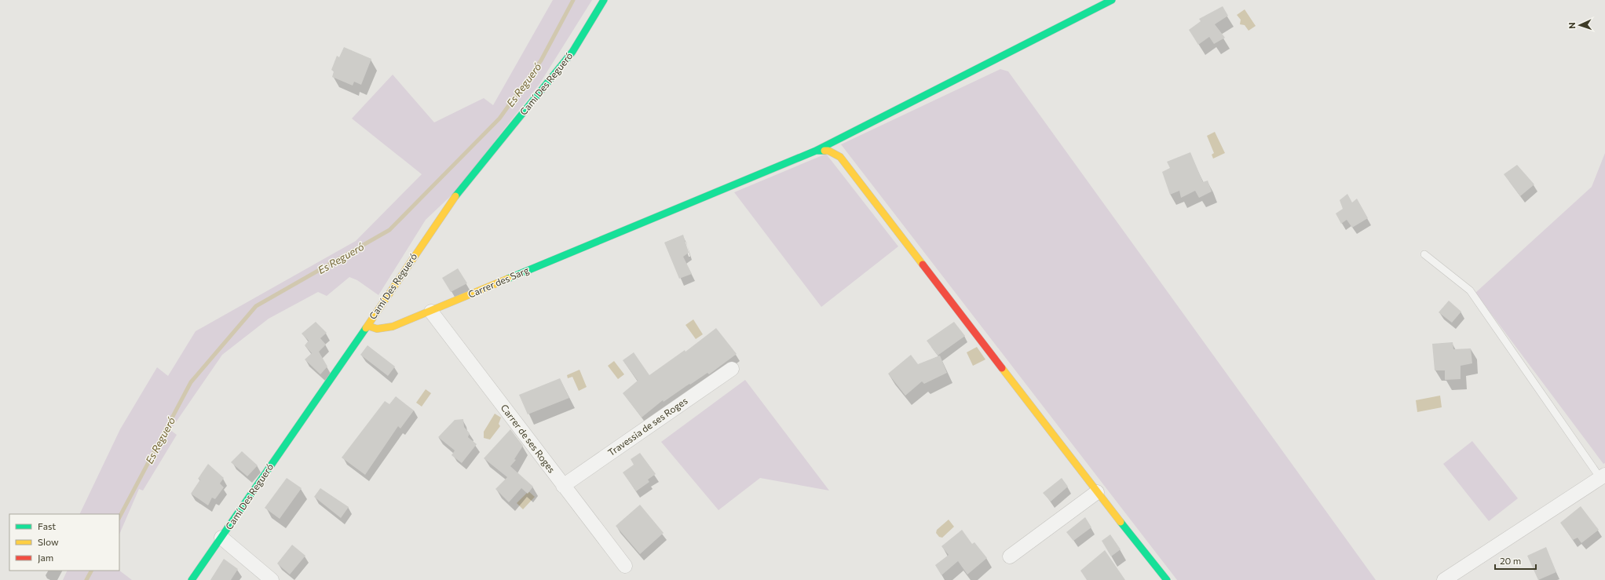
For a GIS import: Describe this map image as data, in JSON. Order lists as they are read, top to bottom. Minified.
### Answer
{"streets":{"street":["Camí Des Regueró","Carrer des Sarg","Travessia de ses Roges","Carrer de ses Roges"]},"crossings":[["Camí Des Regueró","Carrer des Sarg"],["Carrer des Sarg","Carrer de ses Roges"],["Travessia de ses Roges","Carrer de ses Roges"]],"water":["Es Regueró"],"legend":["Fast","Slow","Jam"],"scale_bar":"20 m","north":"left"}
